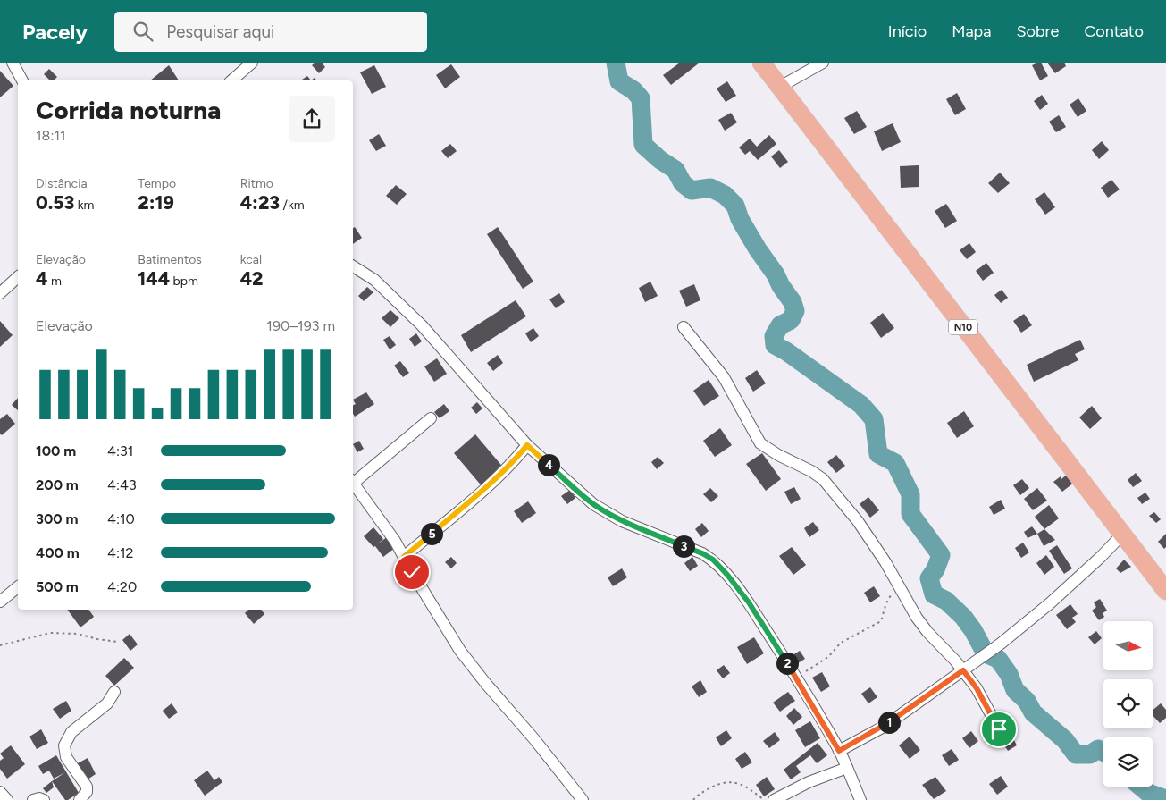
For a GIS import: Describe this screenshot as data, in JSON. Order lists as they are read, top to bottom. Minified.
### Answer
{"streets":{"main road":["N10"]},"north":"right","page":{"header":"Pacely","search":"Pesquisar aqui","nav":["Início","Mapa","Sobre","Contato"],"heading":["Corrida noturna","18:11"],"stats":[["Distância","0.53 km"],["Tempo","2:19"],["Ritmo","4:23 /km"],["Elevação","4 m"],["Batimentos","144 bpm"],["kcal","42"]],"chart":["Elevação","190–193 m"],"list":[{"name":"100 m","note":"4:31"},{"name":"200 m","note":"4:43"},{"name":"300 m","note":"4:10"},{"name":"400 m","note":"4:12"},{"name":"500 m","note":"4:20"}],"pins":["4","5","3","2","1"]}}
